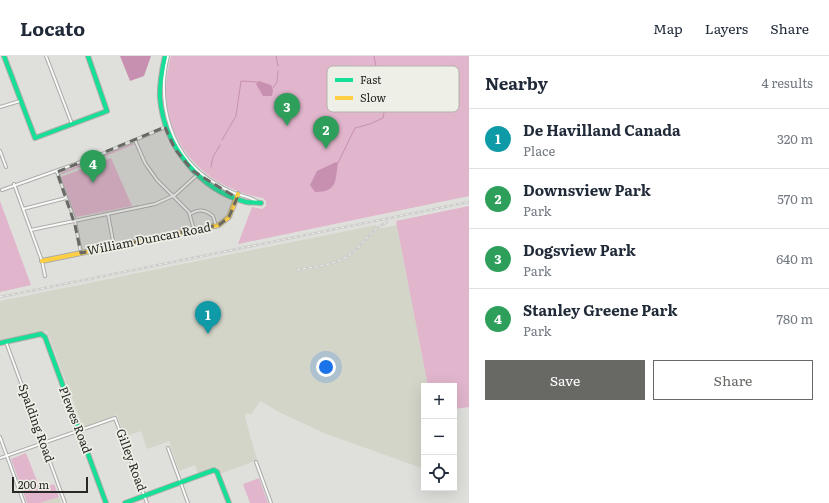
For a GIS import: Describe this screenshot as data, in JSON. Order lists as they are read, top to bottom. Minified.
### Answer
{"streets":{"street":["William Duncan Road","Plewes Road","Spalding Road","Gilley Road"]},"crossings":[["Plewes Road","Spalding Road"],["Plewes Road","Gilley Road"]],"legend":["Fast","Slow"],"scale_bar":"200 m","page":{"header":"Locato","nav":["Map","Layers","Share"],"heading":["Nearby","4 results"],"pins":["3","2","4","1"],"list":[{"mark":"1","name":"De Havilland Canada","note":"Place","value":"320 m"},{"mark":"2","name":"Downsview Park","note":"Park","value":"570 m"},{"mark":"3","name":"Dogsview Park","note":"Park","value":"640 m"},{"mark":"4","name":"Stanley Greene Park","note":"Park","value":"780 m"}],"buttons":["Save","Share"],"map_buttons":["+","−"],"scale":"200 m"}}
